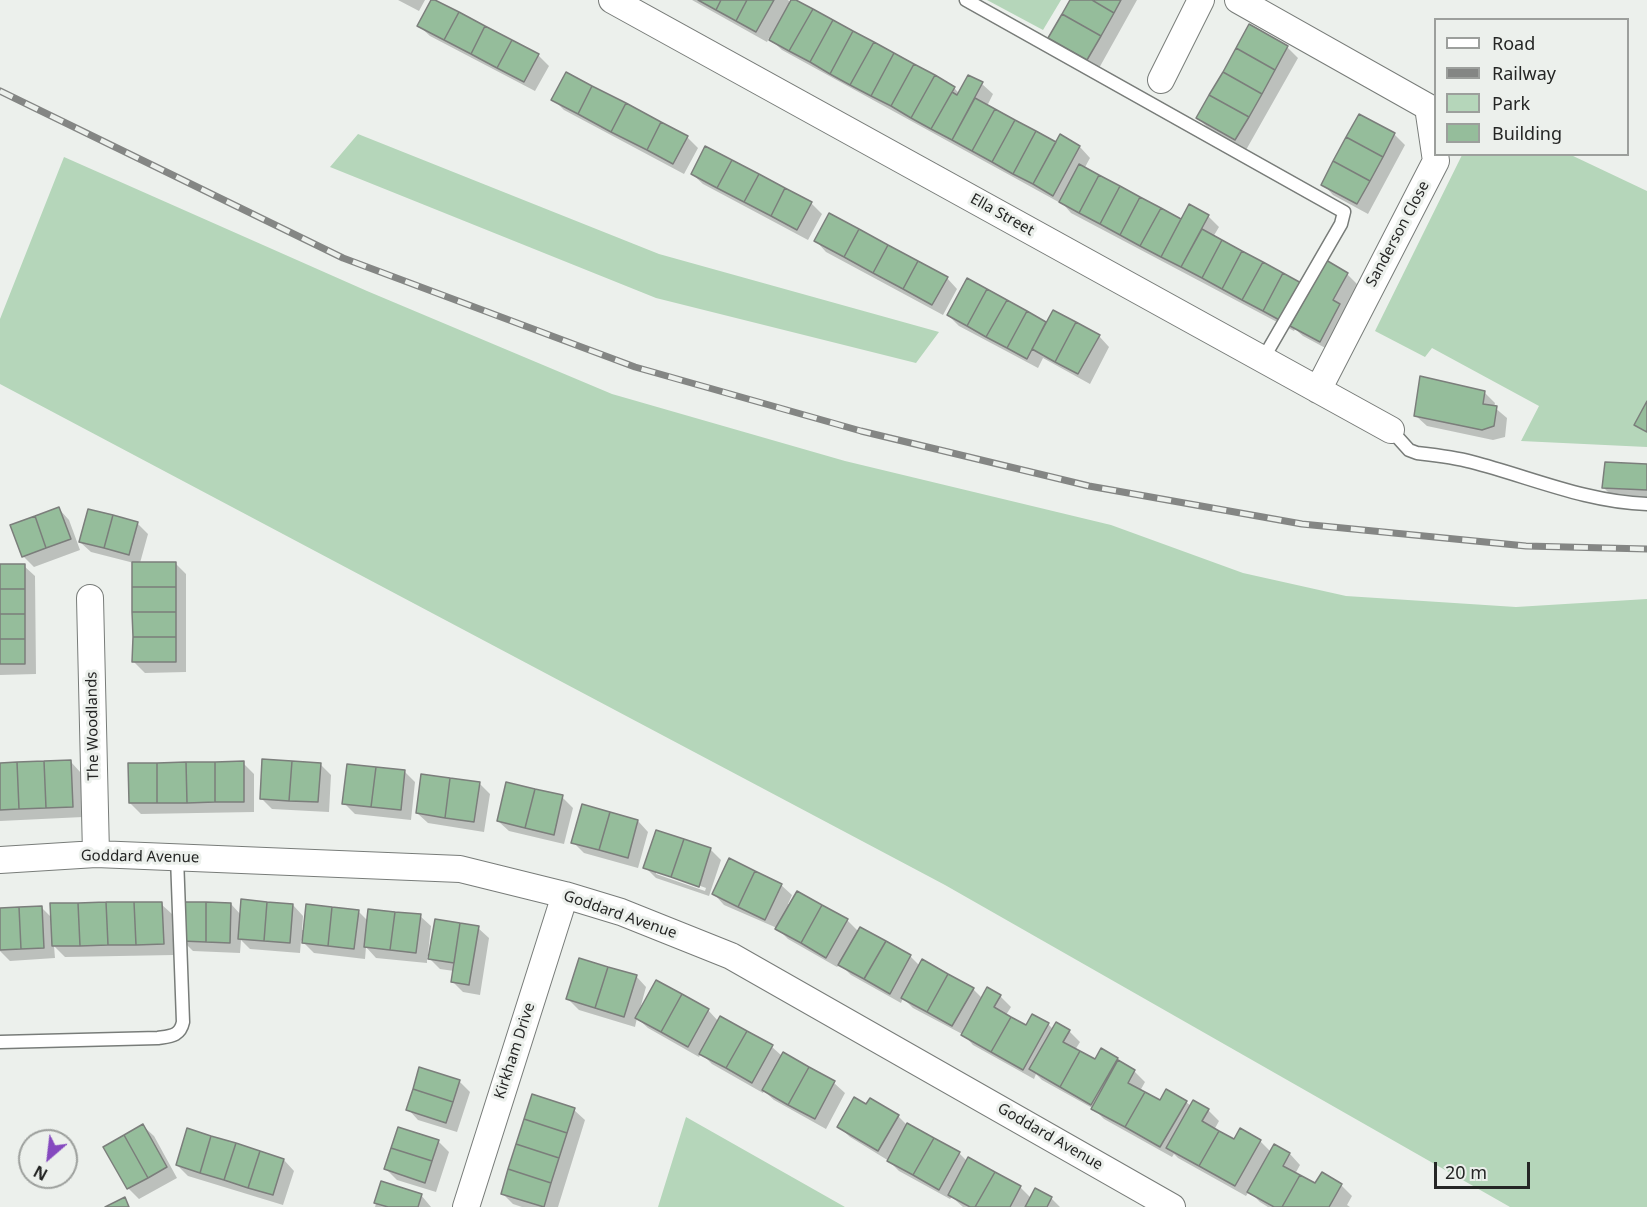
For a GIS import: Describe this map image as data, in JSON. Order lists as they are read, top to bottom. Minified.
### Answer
{"streets":{"street":["Ella Street","Sanderson Close","The Woodlands","Goddard Avenue","Kirkham Drive"]},"crossings":[["Ella Street","Sanderson Close"],["The Woodlands","Goddard Avenue"],["Goddard Avenue","Kirkham Drive"]],"legend":["Road","Railway","Park","Building"],"scale_bar":"20 m","north":"bottom left"}
